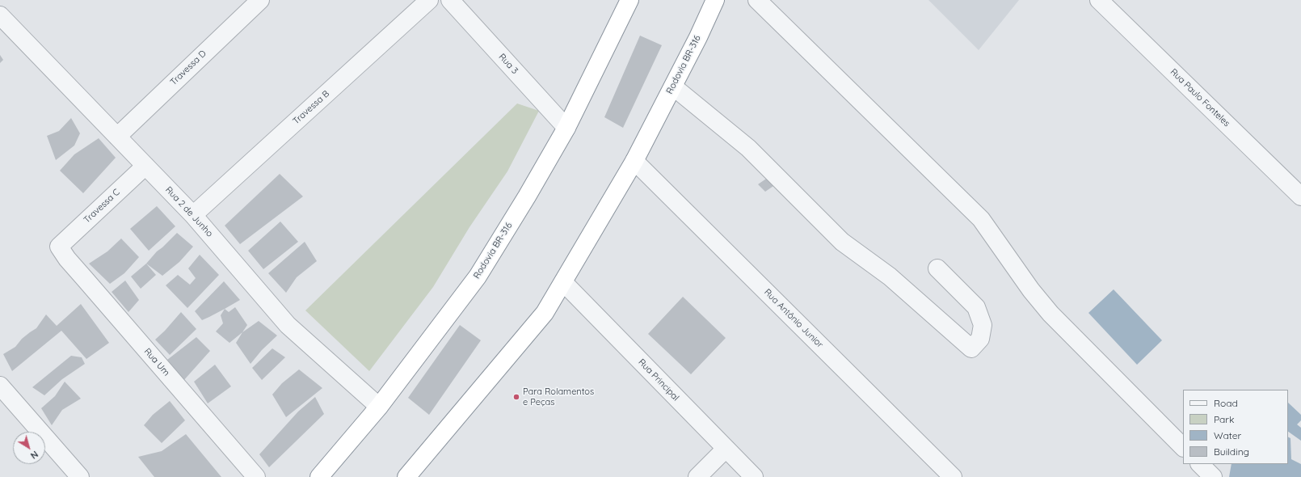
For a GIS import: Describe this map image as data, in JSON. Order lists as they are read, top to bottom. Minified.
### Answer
{"streets":{"highway":["Rodovia BR-316"],"street":["Rua 3","Travessa D","Rua Paulo Fonteles","Travessa B","Travessa C","Rua 2 de Junho","Rua Antônio Junior","Rua Um","Rua Principal"]},"crossings":[["Rua 3","Rodovia BR-316"],["Rodovia BR-316","Rua 2 de Junho"],["Rodovia BR-316","Rua Antônio Junior"],["Rodovia BR-316","Rua Principal"],["Travessa D","Rua 2 de Junho"],["Travessa B","Rua 2 de Junho"],["Travessa C","Rua 2 de Junho"],["Travessa C","Rua Um"]],"places":["Para Rolamentos e Peças"],"legend":["Road","Park","Water","Building"],"north":"bottom right"}
